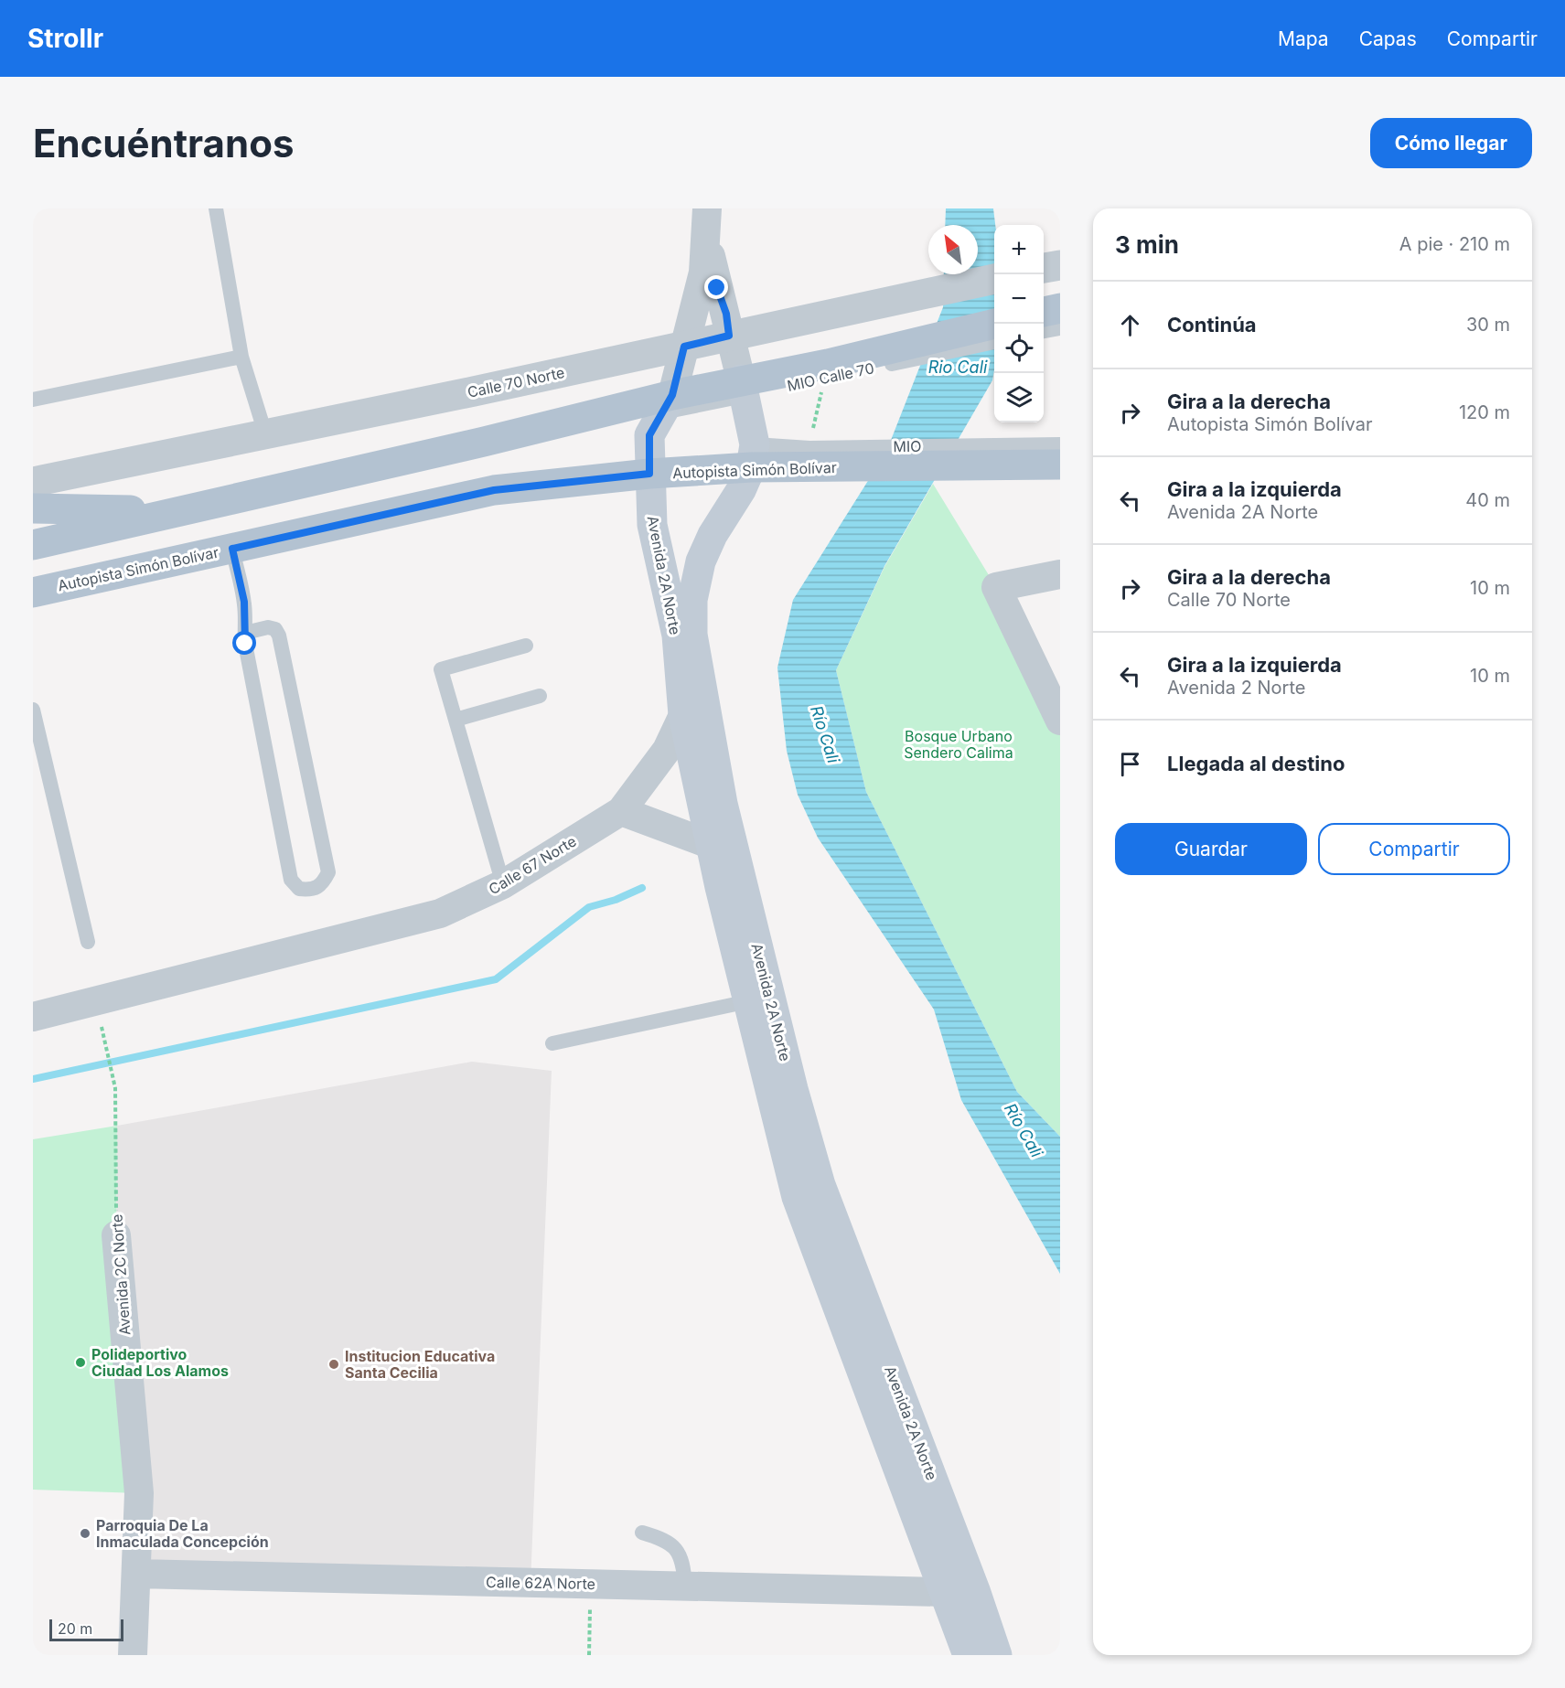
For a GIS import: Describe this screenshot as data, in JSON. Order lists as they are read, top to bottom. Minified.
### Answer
{"streets":{"main road":["Autopista Simón Bolívar","Avenida 2A Norte"],"street":["Calle 70 Norte","Calle 67 Norte","Avenida 2C Norte","Calle 62A Norte"],"lane":["MIO Calle 70"]},"crossings":[["Calle 70 Norte","Avenida 2A Norte"],["Autopista Simón Bolívar","Avenida 2A Norte"],["Avenida 2A Norte","Calle 67 Norte"],["Avenida 2A Norte","Calle 62A Norte"],["Avenida 2C Norte","Calle 62A Norte"]],"water":["Rio Cali","Río Cali"],"parks":["Bosque Urbano Sendero Calima"],"places":["Polideportivo Ciudad Los Alamos","Institucion Educativa Santa Cecilia","Parroquia De La Inmaculada Concepción"],"scale_bar":"20 m","north":"top left","page":{"header":"Strollr","nav":["Mapa","Capas","Compartir"],"buttons":["Cómo llegar",["Guardar","Compartir"]],"title":"Encuéntranos","heading":["3 min","A pie · 210 m"],"map_buttons":["+","−"],"list":[["Continúa","30 m"],["Gira a la derecha","Autopista Simón Bolívar","120 m"],["Gira a la izquierda","Avenida 2A Norte","40 m"],["Gira a la derecha","Calle 70 Norte","10 m"],["Gira a la izquierda","Avenida 2 Norte","10 m"],"Llegada al destino"],"scale":"20 m"}}
